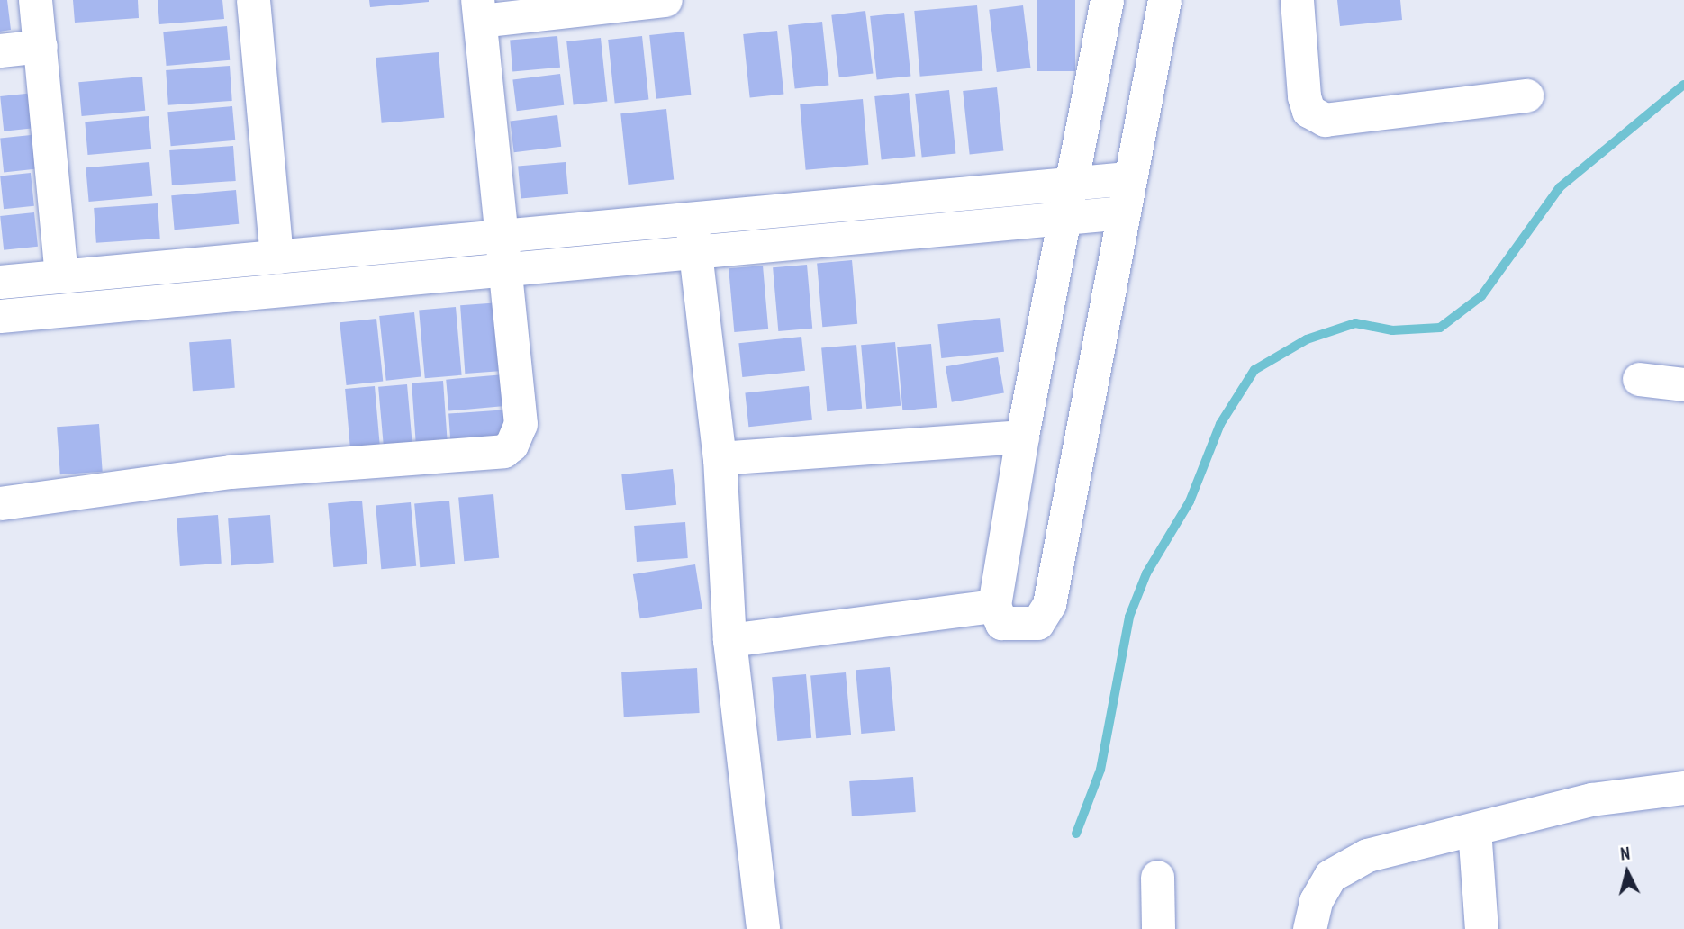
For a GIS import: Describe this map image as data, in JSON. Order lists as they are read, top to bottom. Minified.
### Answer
{"north":"top"}
